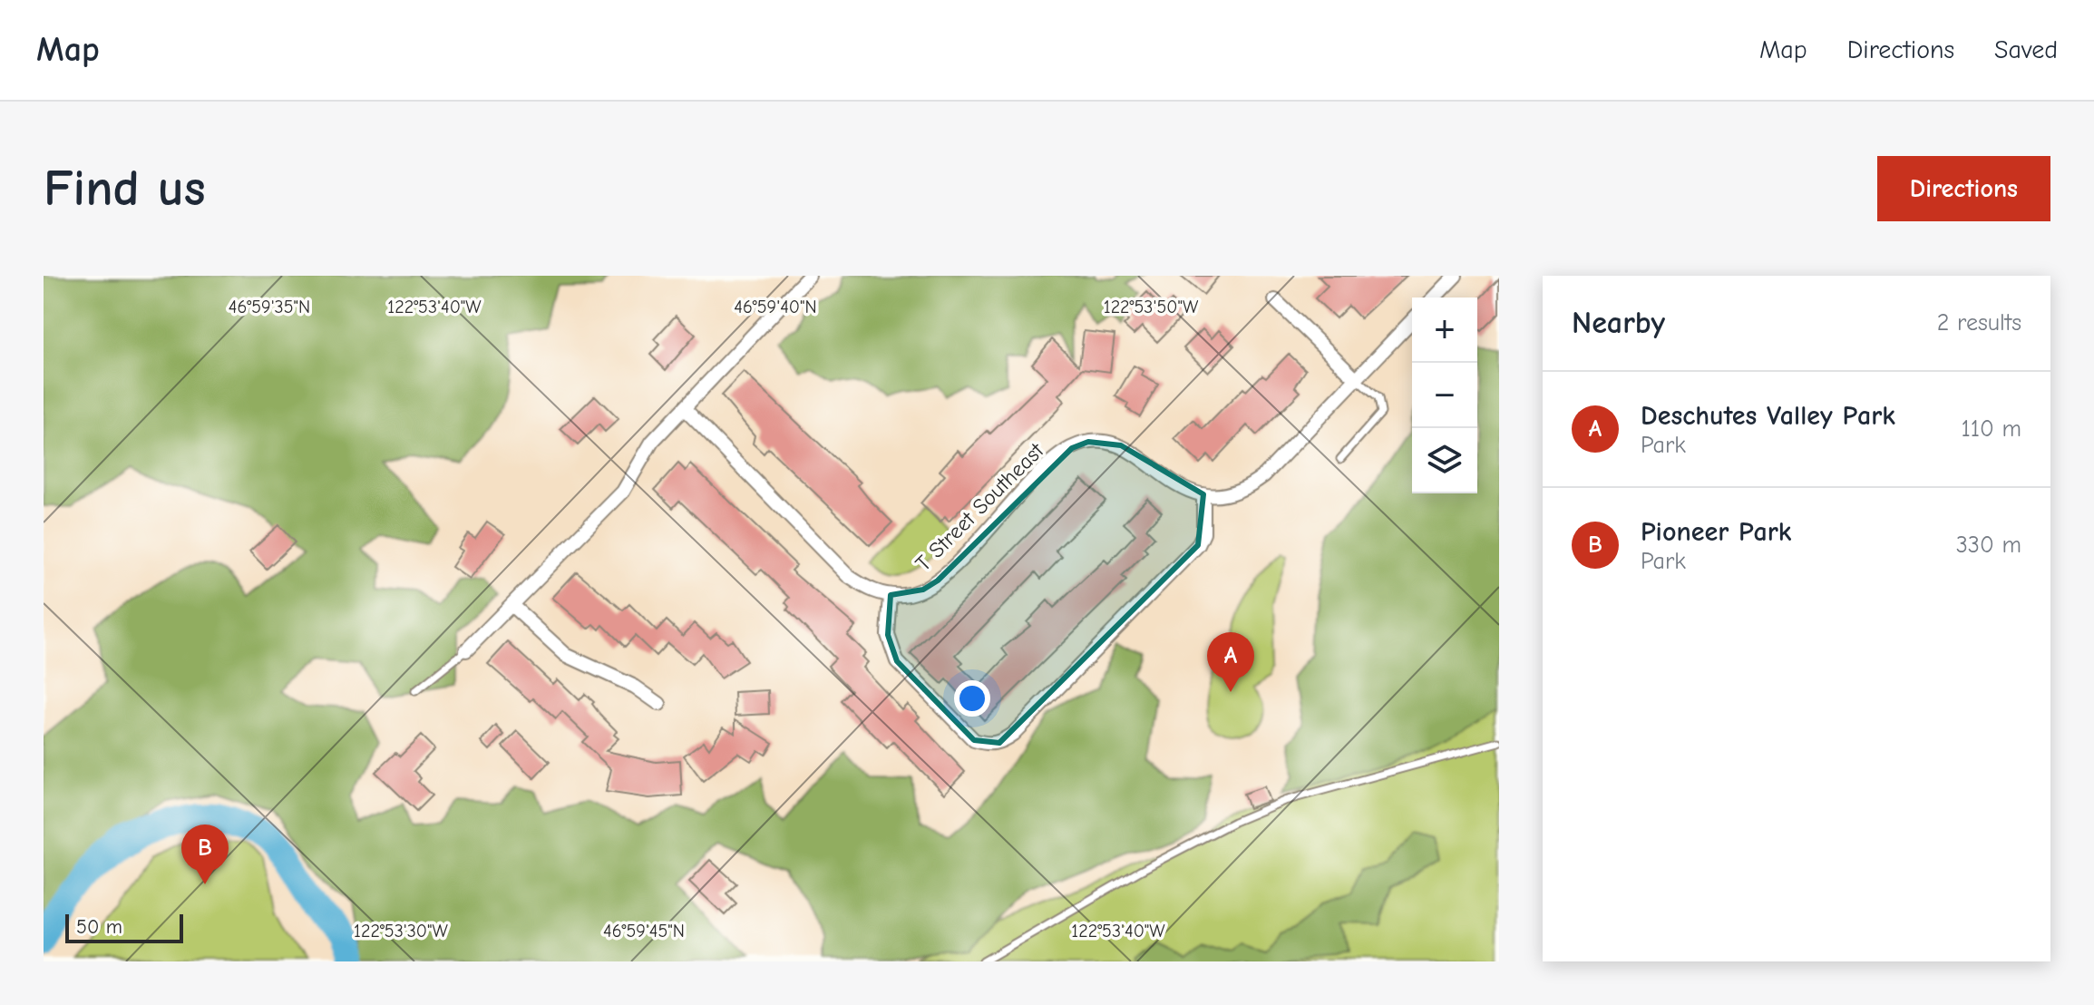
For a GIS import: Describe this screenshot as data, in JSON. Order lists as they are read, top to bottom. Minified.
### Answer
{"streets":{"street":["T Street Southeast"]},"scale_bar":"50 m","page":{"header":"Map","nav":["Map","Directions","Saved"],"buttons":"Directions","title":"Find us","heading":["Nearby","2 results"],"map_buttons":["+","−"],"list":[{"mark":"A","name":"Deschutes Valley Park","note":"Park","value":"110 m"},{"mark":"B","name":"Pioneer Park","note":"Park","value":"330 m"}],"pins":["A","B"],"scale":"50 m"},"coordinates":["122°53'40\"W","122°53'50\"W","46°59'35\"N","46°59'40\"N","46°59'45\"N","122°53'30\"W"]}
